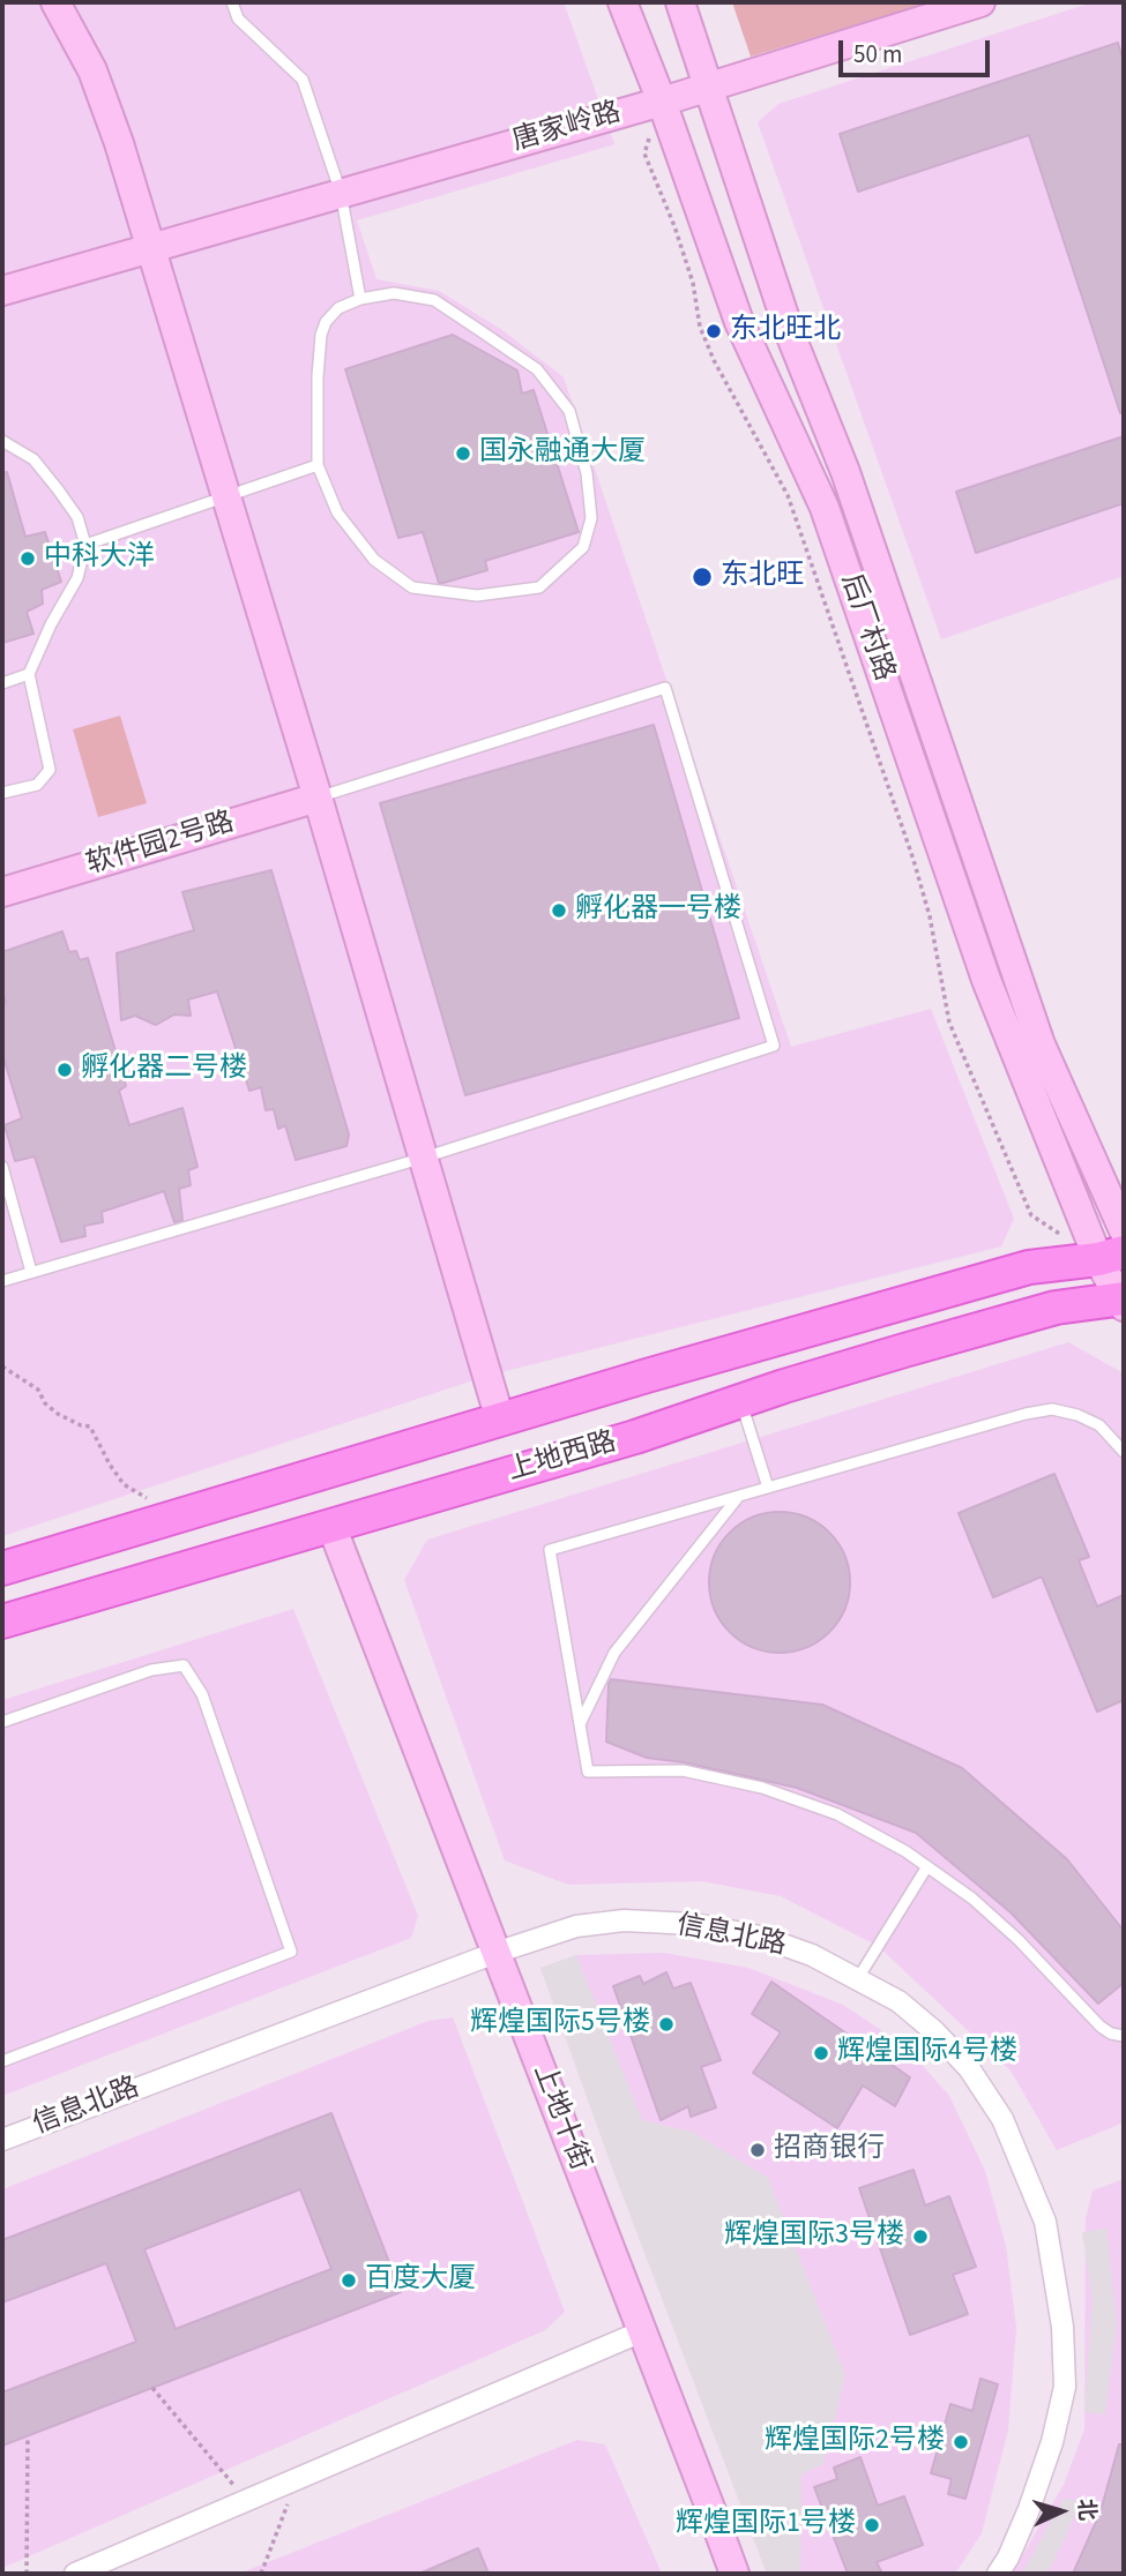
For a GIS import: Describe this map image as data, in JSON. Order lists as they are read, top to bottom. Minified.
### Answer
{"streets":{"main road":["上地西路"],"street":["唐家岭路","后厂村路","软件园2号路","信息北路","上地十街"]},"crossings":[["唐家岭路","后厂村路"],["后厂村路","上地西路"],["上地西路","上地十街"],["信息北路","上地十街"]],"places":["东北旺北","国永融通大厦","中科大洋","东北旺","孵化器一号楼","孵化器二号楼","辉煌国际5号楼","辉煌国际4号楼","招商银行","辉煌国际3号楼","百度大厦","辉煌国际2号楼","辉煌国际1号楼"],"scale_bar":"50 m","north":"right"}
